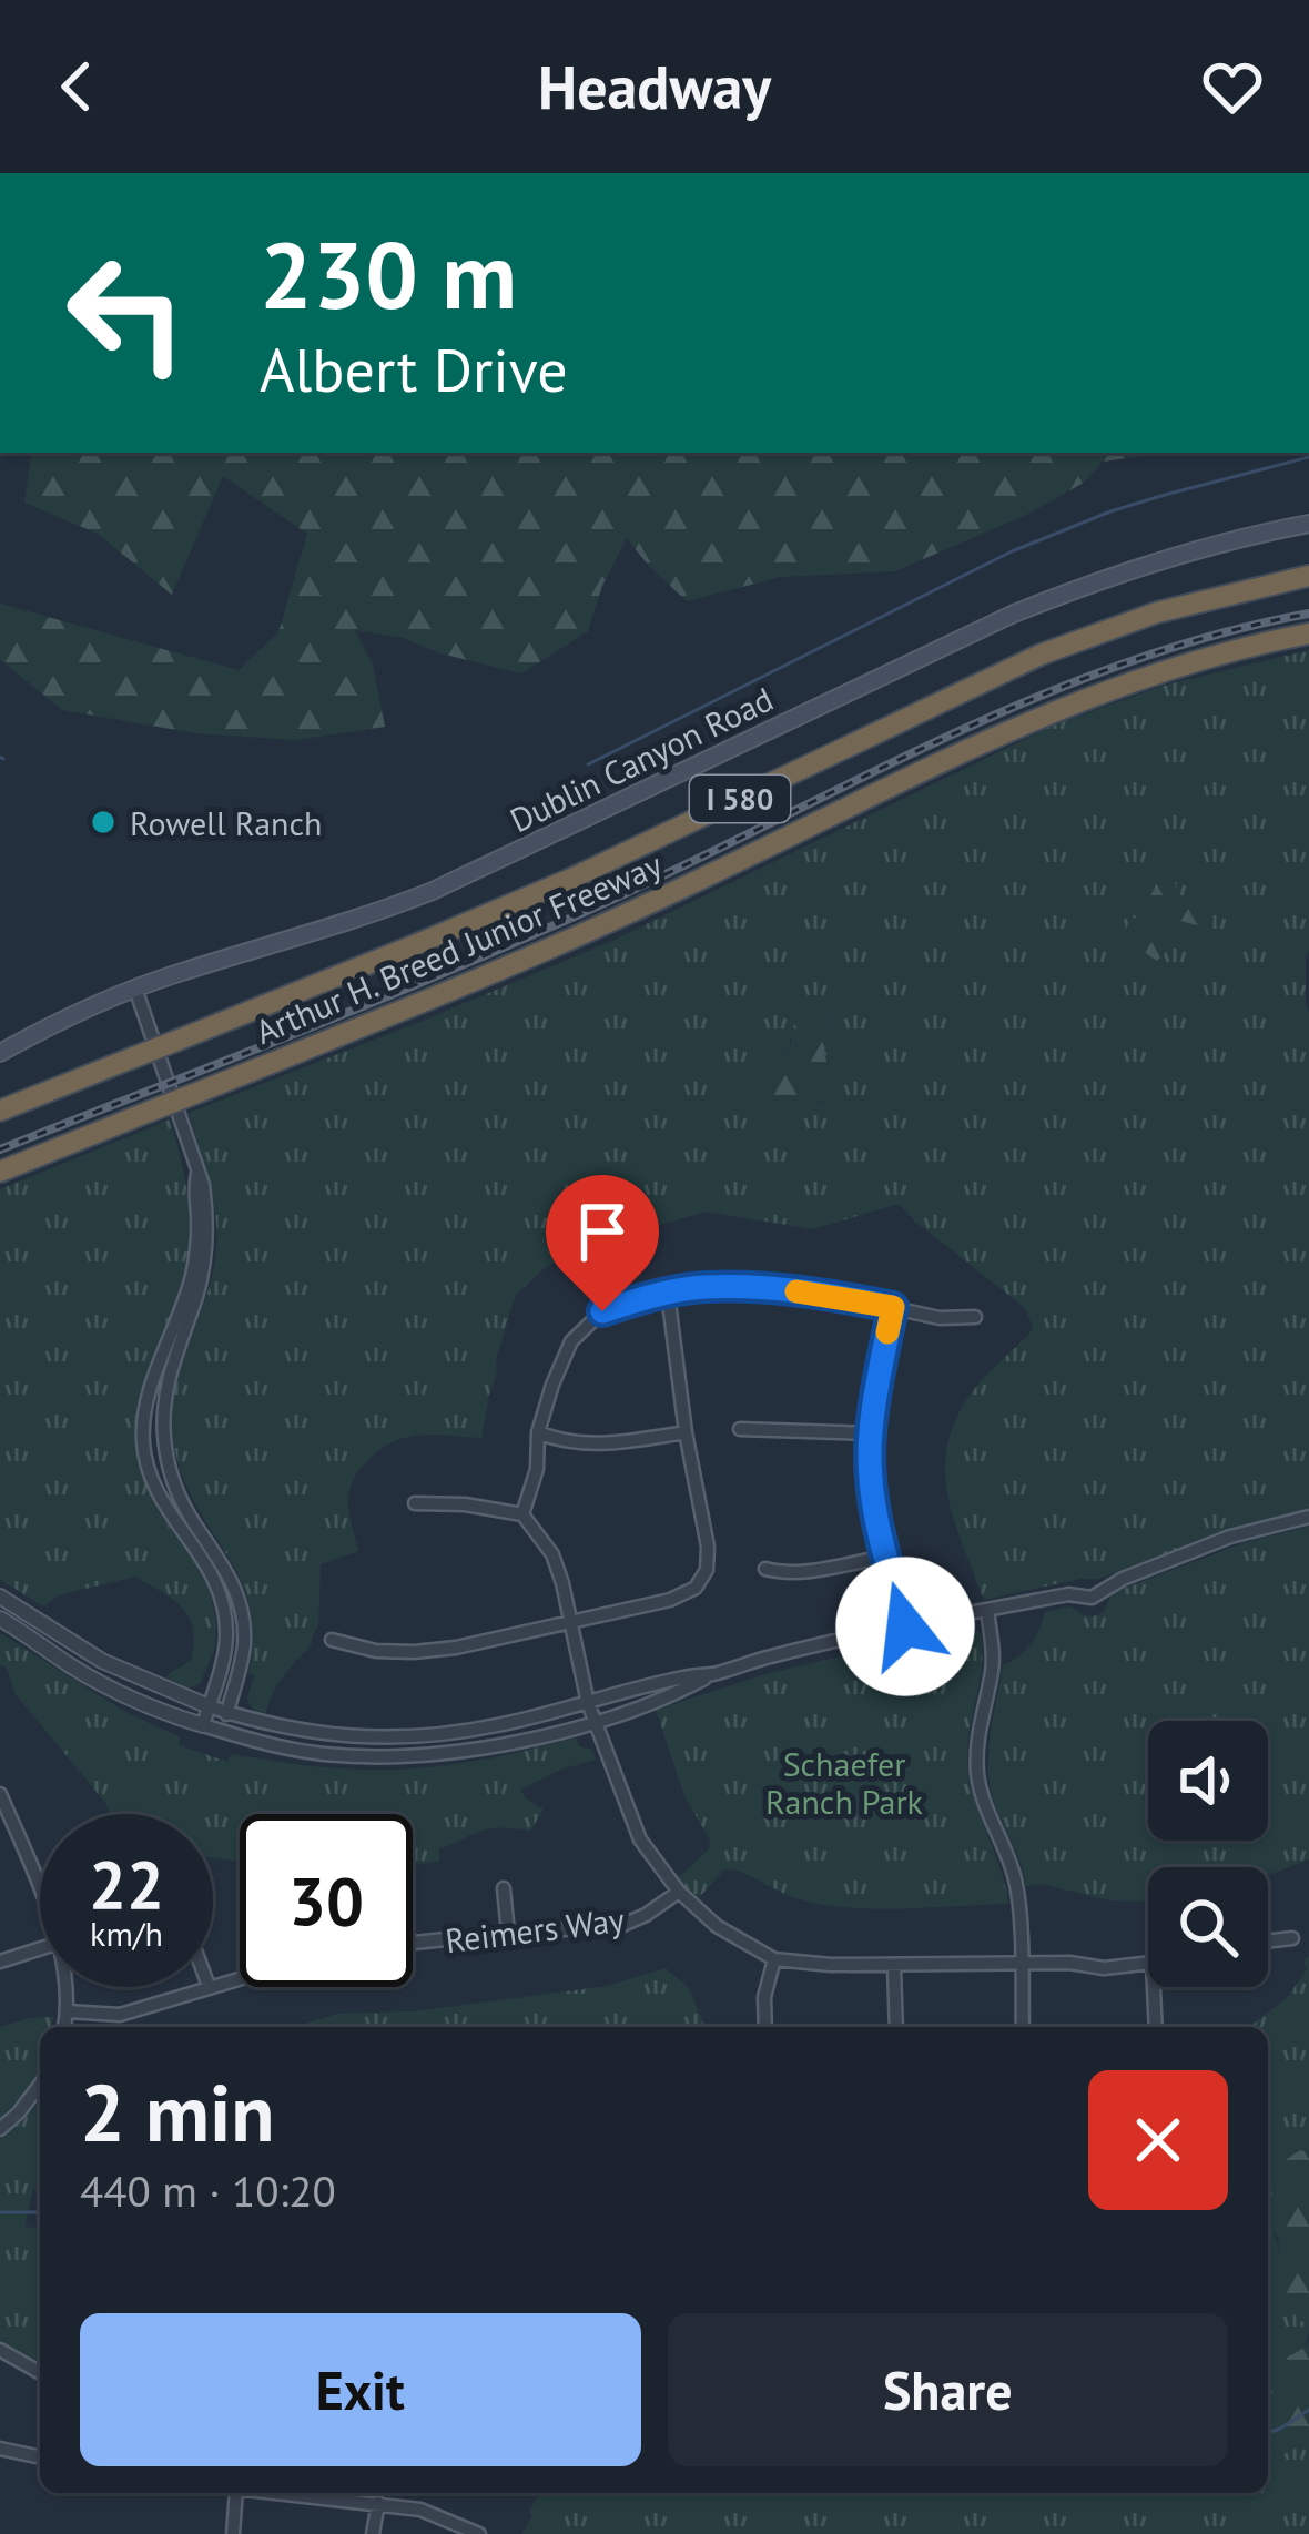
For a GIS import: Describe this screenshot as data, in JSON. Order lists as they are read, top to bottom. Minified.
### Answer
{"streets":{"highway":["I 580","Arthur H. Breed Junior Freeway"],"main road":["Dublin Canyon Road"],"street":["Reimers Way"]},"parks":["Schaefer Ranch Park"],"places":["Rowell Ranch"],"page":{"header":"Headway","turn":["230 m","Albert Drive"],"speed":"22 km/h","limit":"30","heading":["2 min","440 m · 10:20"],"buttons":["Exit","Share"]}}
